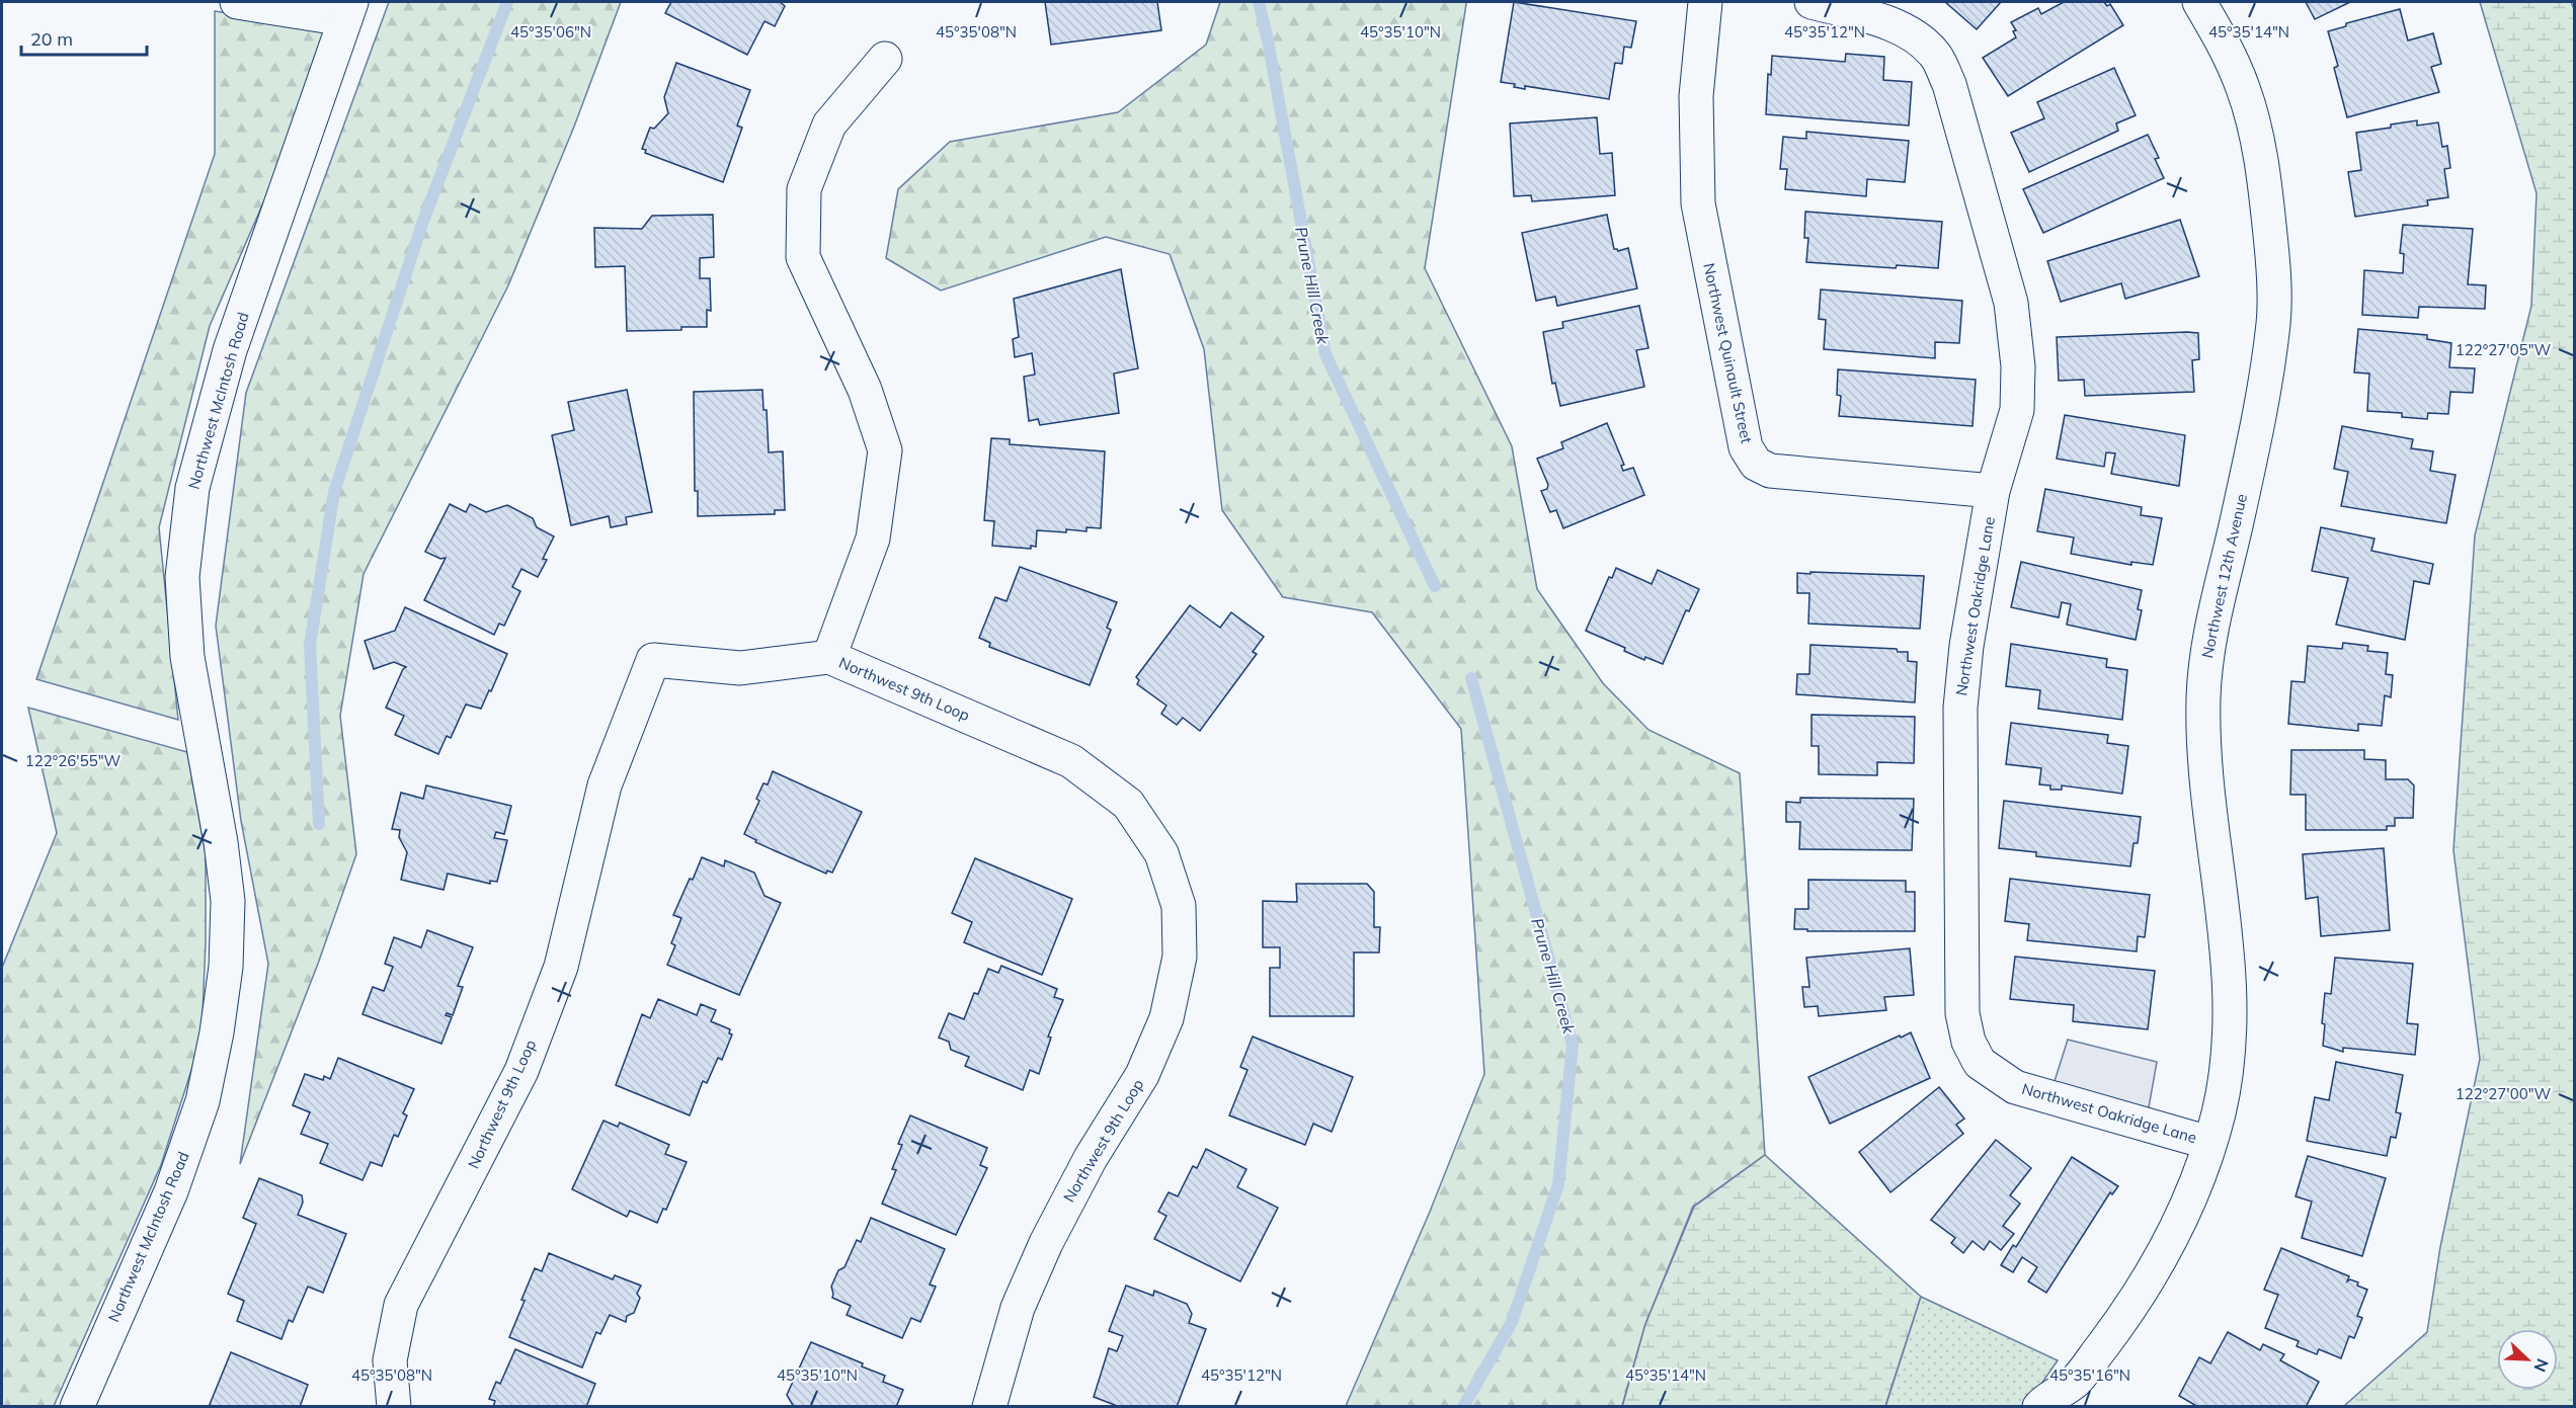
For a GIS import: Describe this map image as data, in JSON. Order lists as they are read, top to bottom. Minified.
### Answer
{"streets":{"street":["Northwest Quinault Street","Northwest McIntosh Road","Northwest 12th Avenue","Northwest Oakridge Lane","Northwest 9th Loop"]},"crossings":[["Northwest Quinault Street","Northwest Oakridge Lane"],["Northwest 12th Avenue","Northwest Oakridge Lane"]],"water":["Prune Hill Creek"],"scale_bar":"20 m","north":"bottom right","coordinates":["45°35'06\"N","45°35'08\"N","45°35'10\"N","45°35'12\"N","45°35'14\"N","122°27'05\"W","122°26'55\"W","122°27'00\"W","45°35'16\"N"]}
